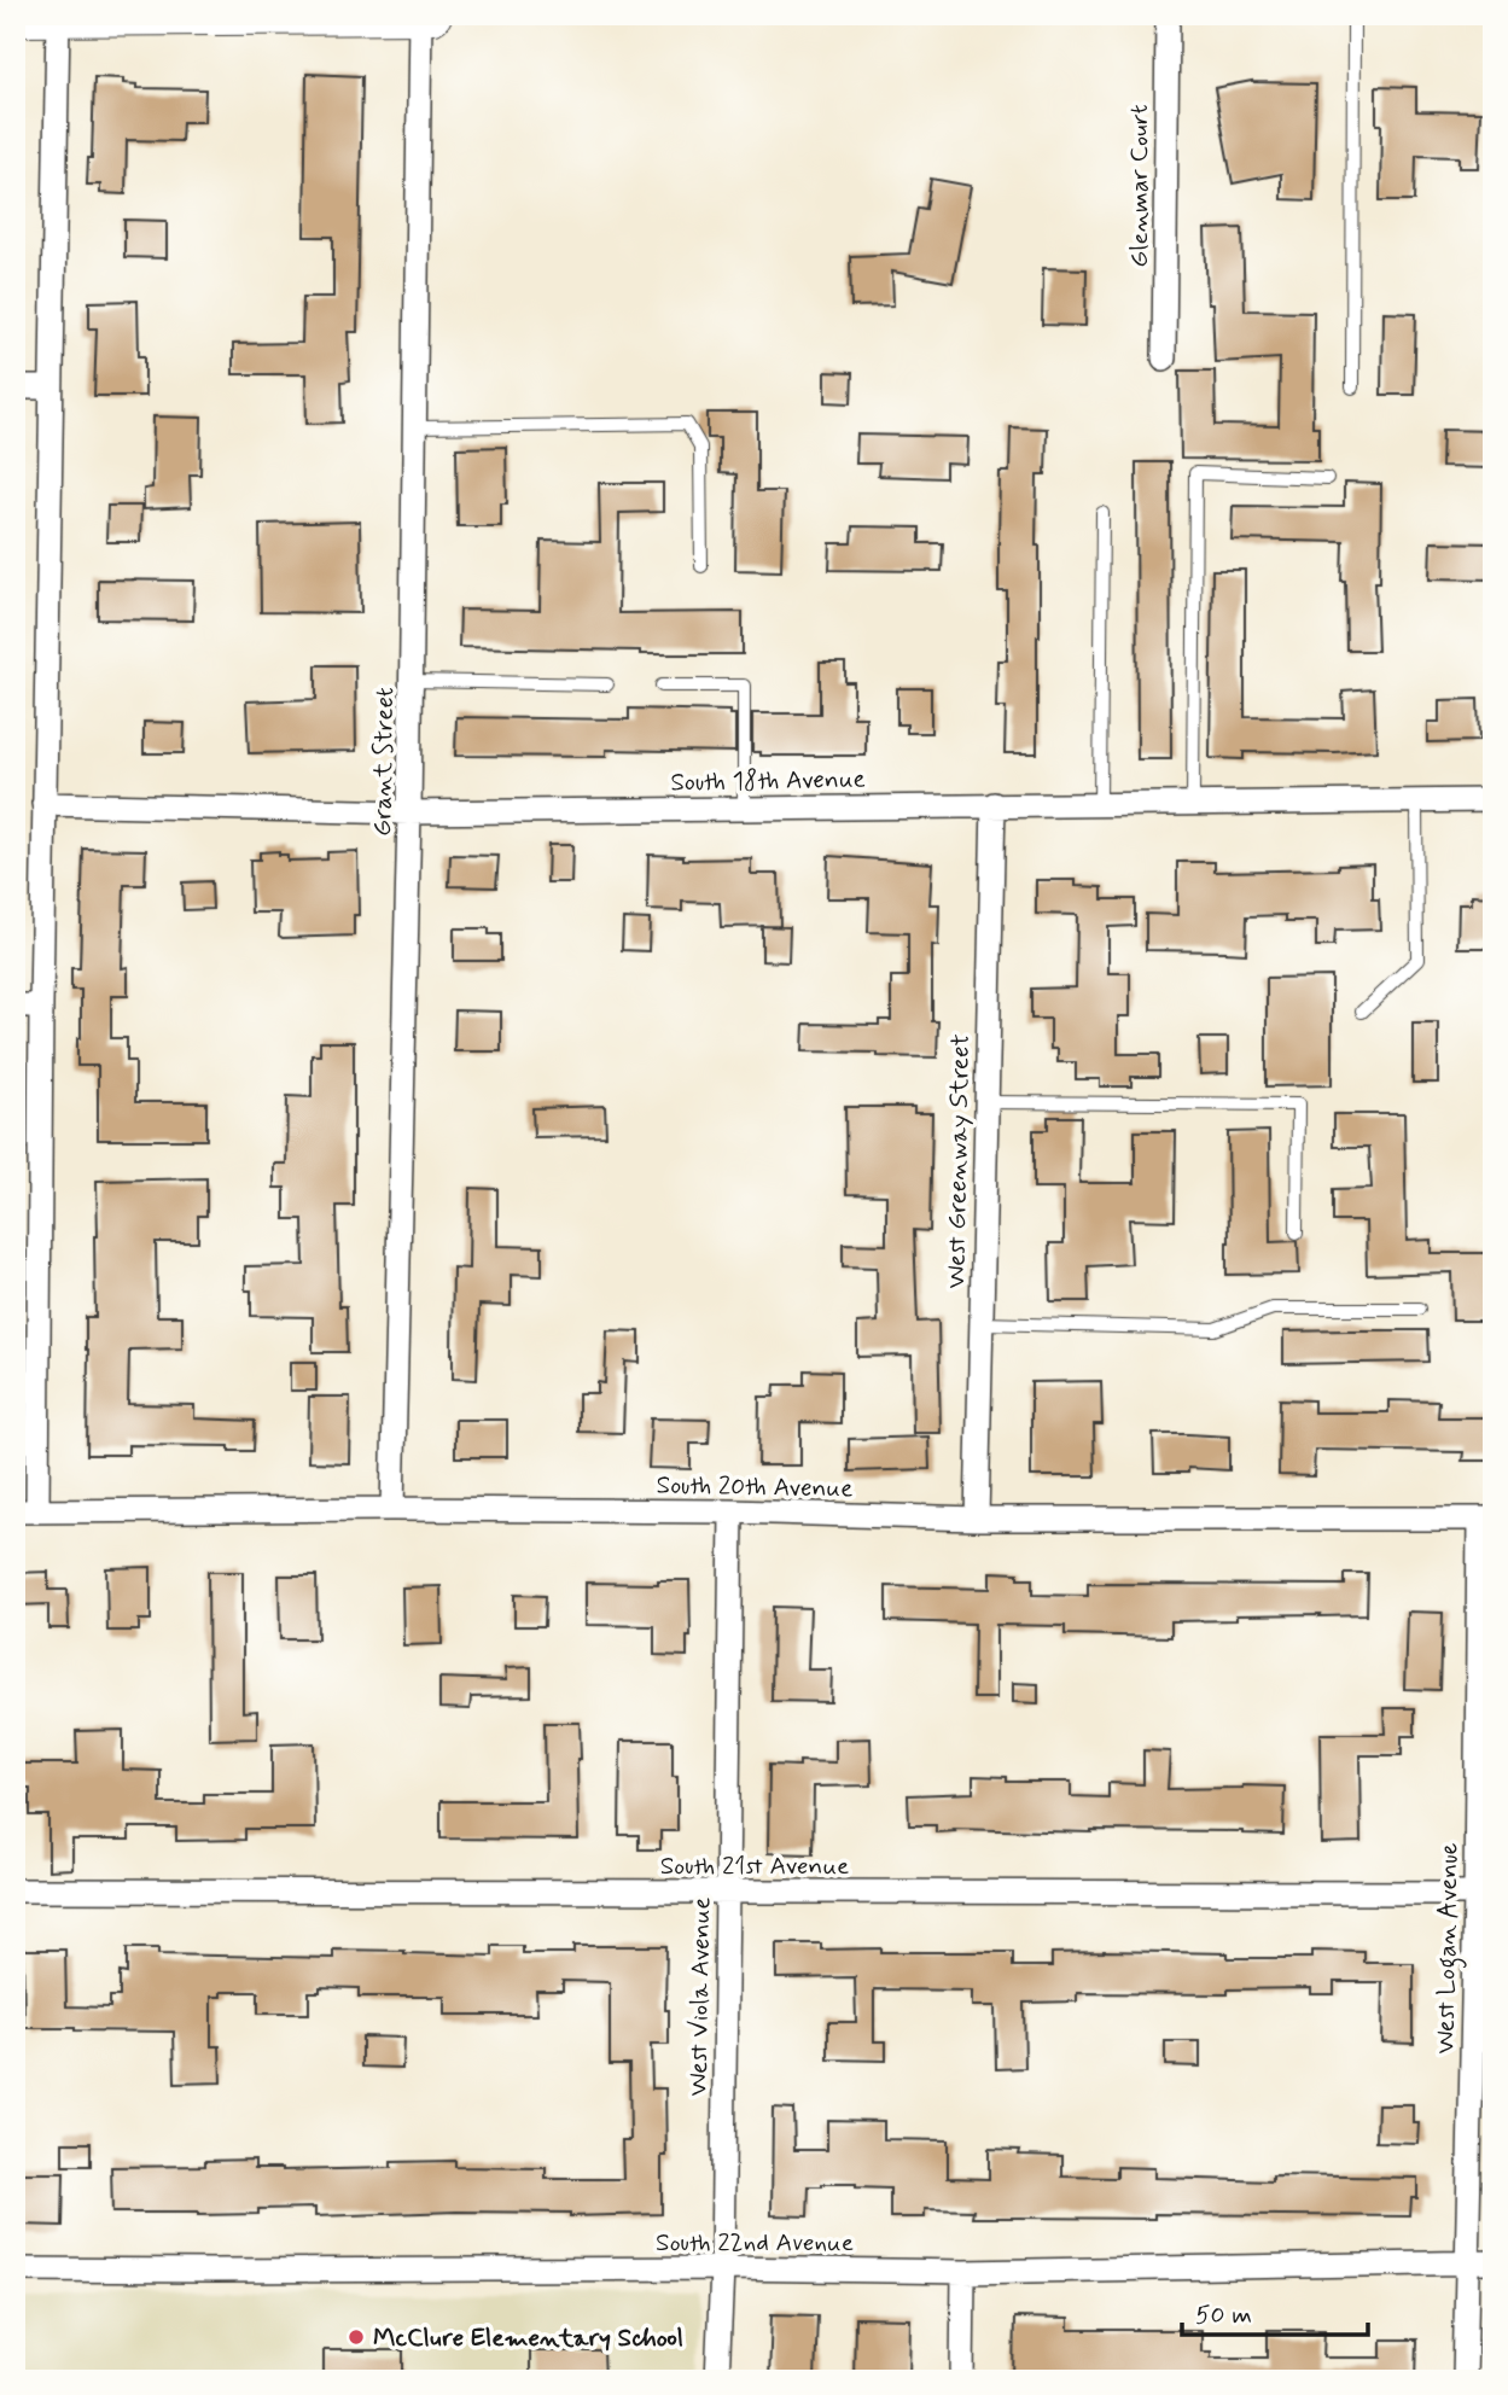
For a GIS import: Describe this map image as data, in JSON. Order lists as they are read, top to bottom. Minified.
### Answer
{"streets":{"street":["Glenmar Court","Grant Street","South 18th Avenue","West Greenway Street","South 20th Avenue","South 21st Avenue","West Logan Avenue","West Viola Avenue","South 22nd Avenue"]},"crossings":[["Grant Street","South 18th Avenue"],["Grant Street","South 20th Avenue"],["South 18th Avenue","West Greenway Street"],["West Greenway Street","South 20th Avenue"],["South 20th Avenue","West Logan Avenue"],["South 20th Avenue","West Viola Avenue"],["South 21st Avenue","West Logan Avenue"],["South 21st Avenue","West Viola Avenue"],["West Logan Avenue","South 22nd Avenue"],["West Viola Avenue","South 22nd Avenue"]],"places":["McClure Elementary School"],"scale_bar":"50 m"}
